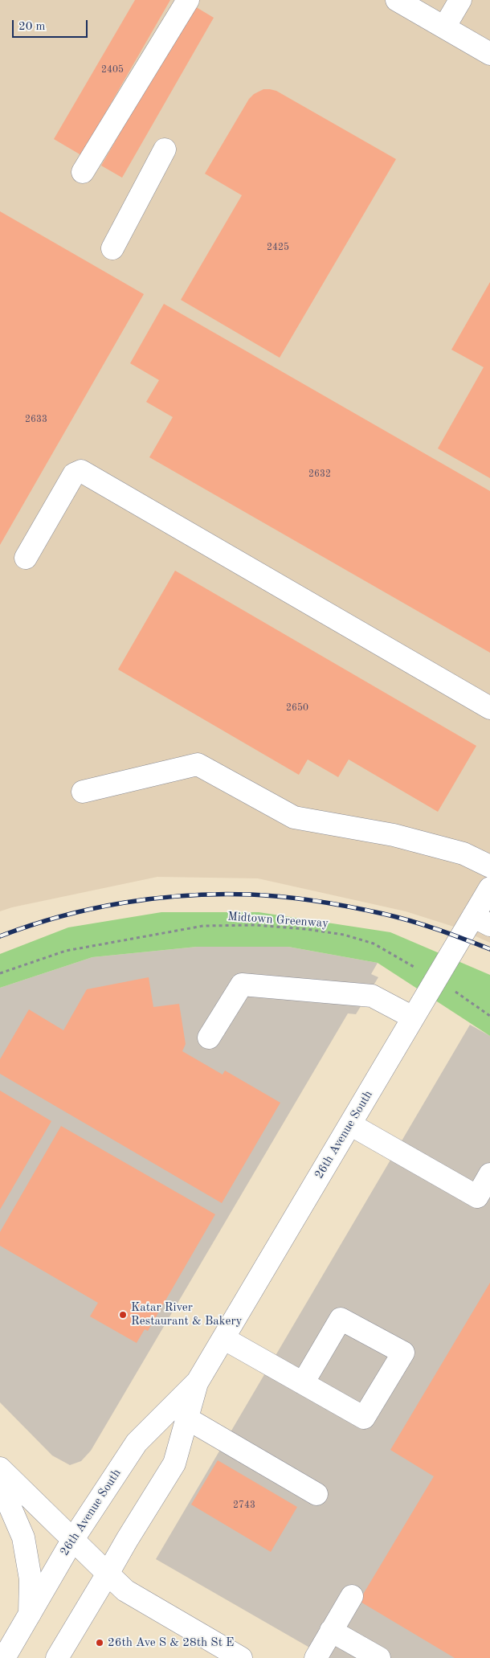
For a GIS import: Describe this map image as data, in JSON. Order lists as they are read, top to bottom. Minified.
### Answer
{"streets":{"street":["26th Avenue South"],"path":["Midtown Greenway"]},"crossings":[["Midtown Greenway","26th Avenue South"]],"places":["Katar River Restaurant & Bakery","26th Ave S & 28th St E"],"house_numbers":["2405","2425","2633","2632","2650","2743"],"scale_bar":"20 m"}
